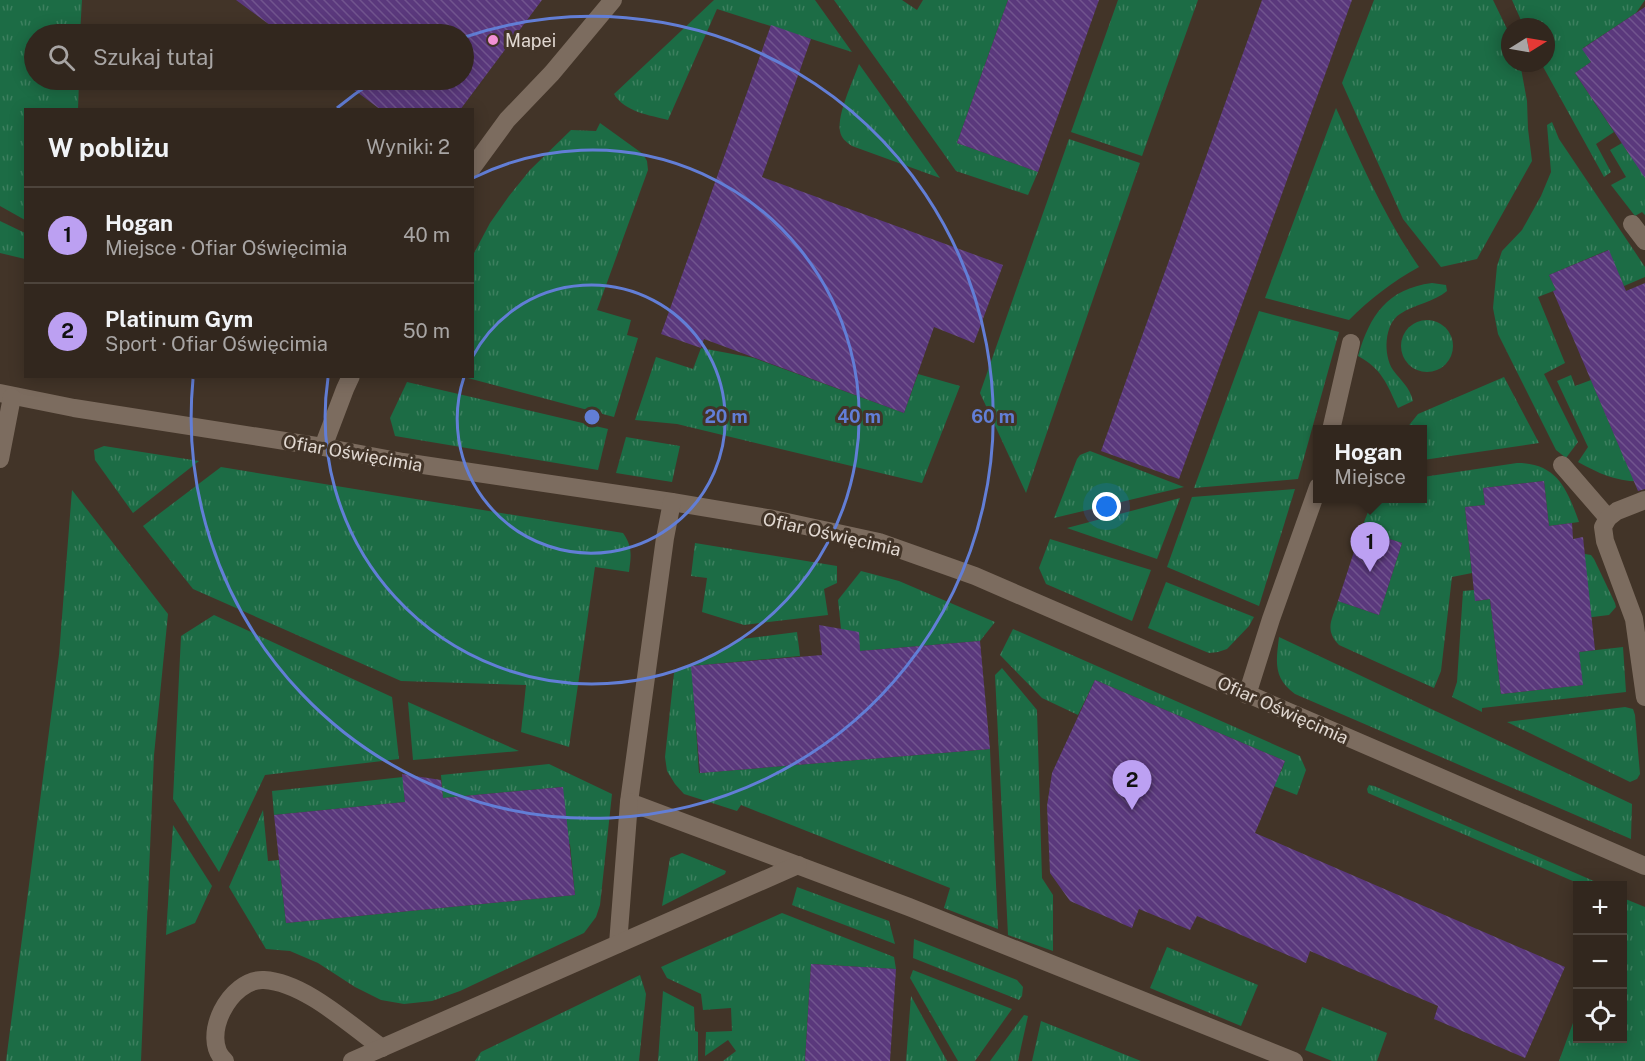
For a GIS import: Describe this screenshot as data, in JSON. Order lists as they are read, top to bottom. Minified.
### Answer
{"streets":{"street":["Ofiar Oświęcimia"]},"places":["Mapei"],"north":"right","page":{"search":"Szukaj tutaj","heading":["W pobliżu","Wyniki: 2"],"list":[{"mark":"1","name":"Hogan","note":"Miejsce · Ofiar Oświęcimia","value":"40 m"},{"mark":"2","name":"Platinum Gym","note":"Sport · Ofiar Oświęcimia","value":"50 m"}],"popup":["Hogan","Miejsce"],"pins":["1","2"],"map_buttons":["+","−"]},"rings":["20 m","40 m","60 m"]}
